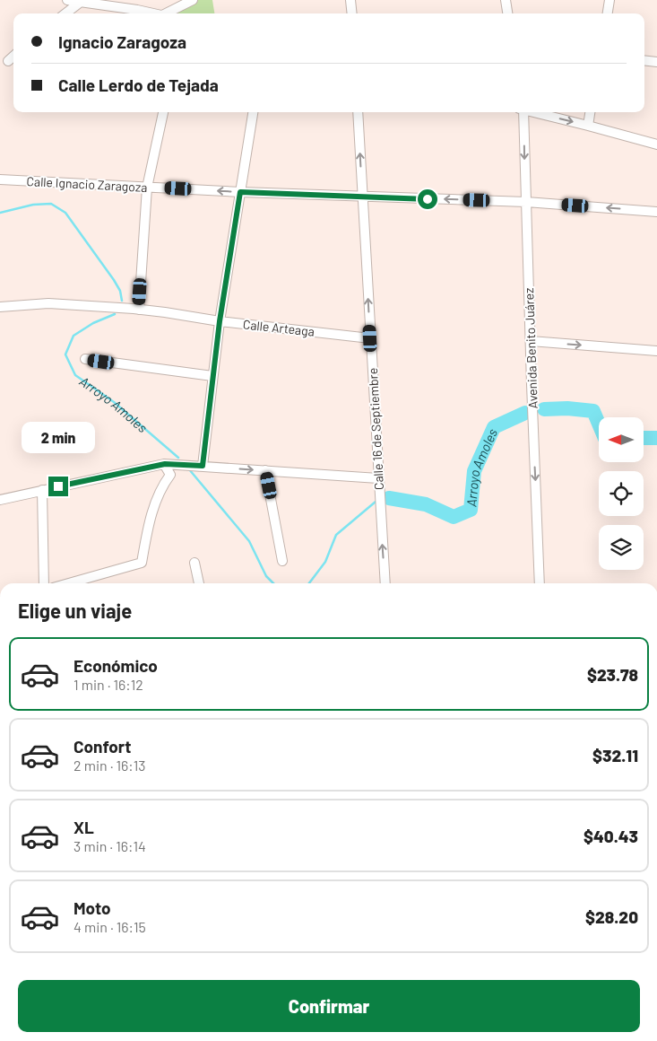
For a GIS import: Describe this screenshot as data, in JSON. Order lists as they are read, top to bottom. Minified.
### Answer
{"streets":{"street":["Calle Ignacio Zaragoza","Calle Arteaga","Avenida Benito Juárez","Calle 16 de Septiembre"]},"crossings":[["Calle Ignacio Zaragoza","Avenida Benito Juárez"],["Calle Ignacio Zaragoza","Calle 16 de Septiembre"],["Calle Arteaga","Calle 16 de Septiembre"]],"one_way":["Calle Ignacio Zaragoza","Avenida Benito Juárez","Calle 16 de Septiembre"],"water":["Arroyo Amoles"],"north":"left","page":{"banner":["Ignacio Zaragoza","Calle Lerdo de Tejada"],"bubble":"2 min","heading":"Elige un viaje","list":[{"name":"Económico","note":"1 min · 16:12","value":"$23.78"},{"name":"Confort","note":"2 min · 16:13","value":"$32.11"},{"name":"XL","note":"3 min · 16:14","value":"$40.43"},{"name":"Moto","note":"4 min · 16:15","value":"$28.20"}],"buttons":"Confirmar"}}
